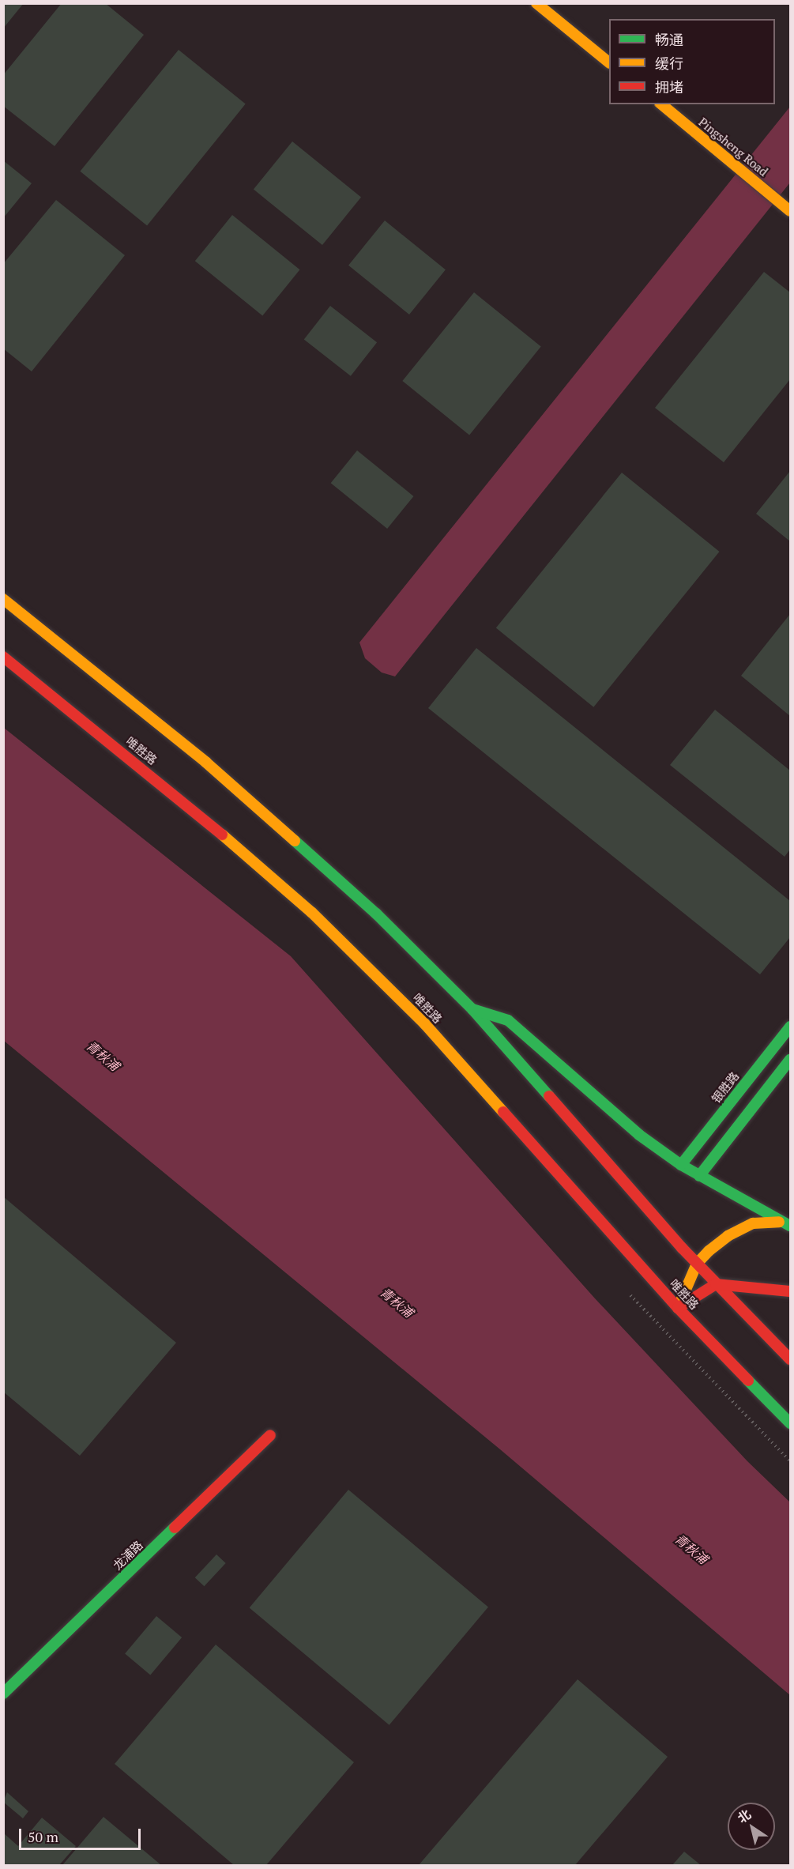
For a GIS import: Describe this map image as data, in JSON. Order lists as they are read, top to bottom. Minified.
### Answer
{"streets":{"main road":["Pingsheng Road","唯胜路","银胜路","龙浦路"]},"water":["青秋浦"],"legend":["畅通","缓行","拥堵"],"scale_bar":"50 m","north":"top left"}
